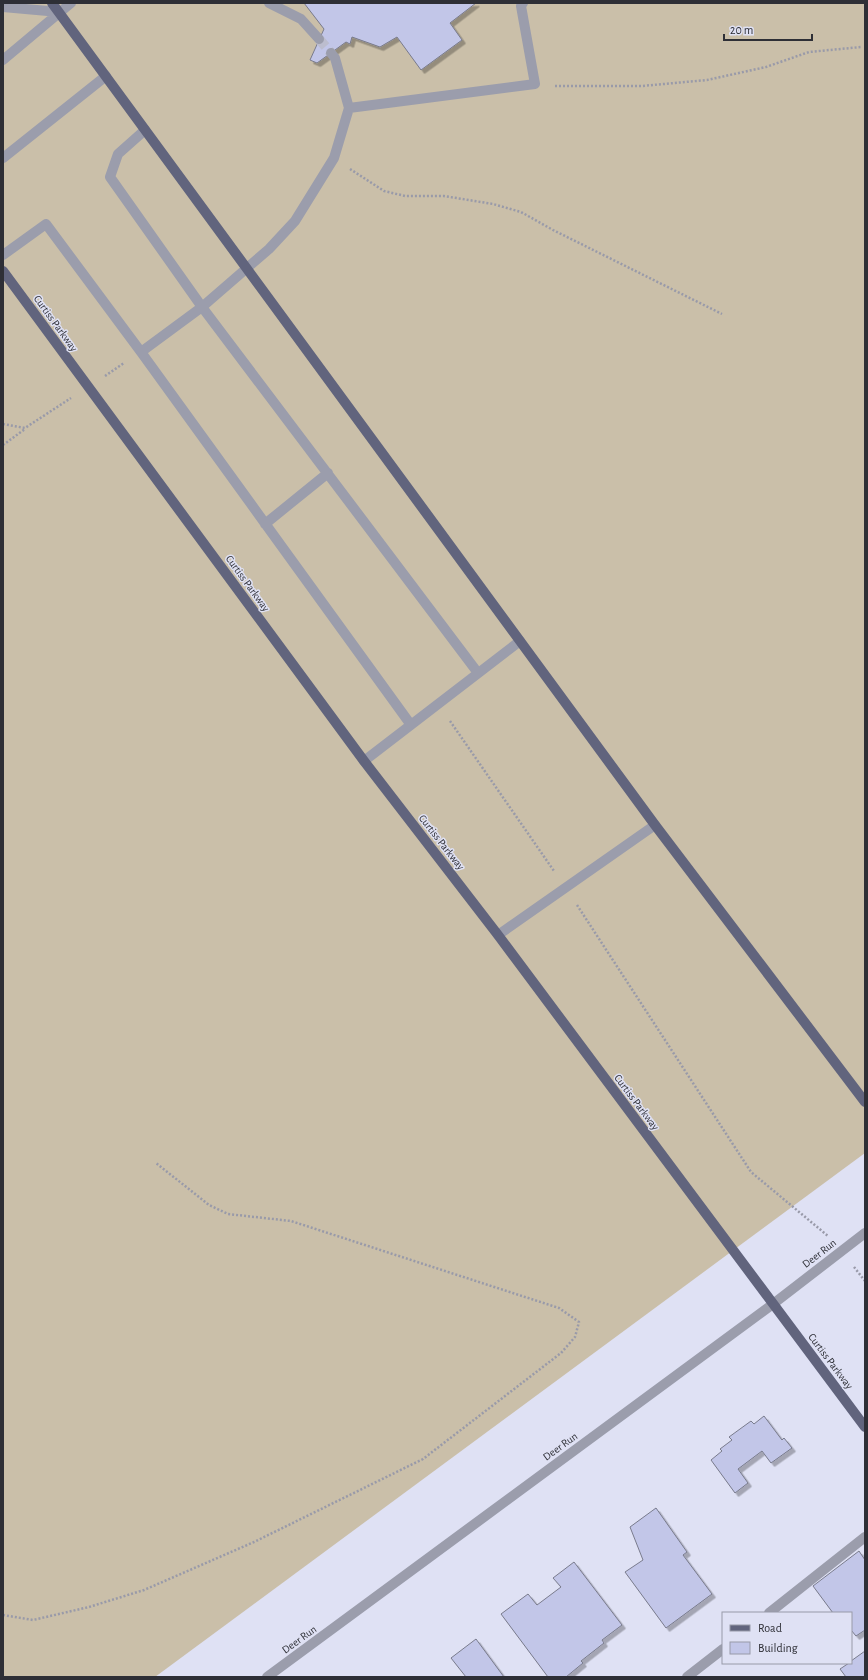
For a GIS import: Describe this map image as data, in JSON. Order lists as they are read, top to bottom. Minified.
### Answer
{"streets":{"main road":["Curtiss Parkway"],"street":["Deer Run"]},"crossings":[["Curtiss Parkway","Deer Run"]],"legend":["Road","Building"],"scale_bar":"20 m"}
